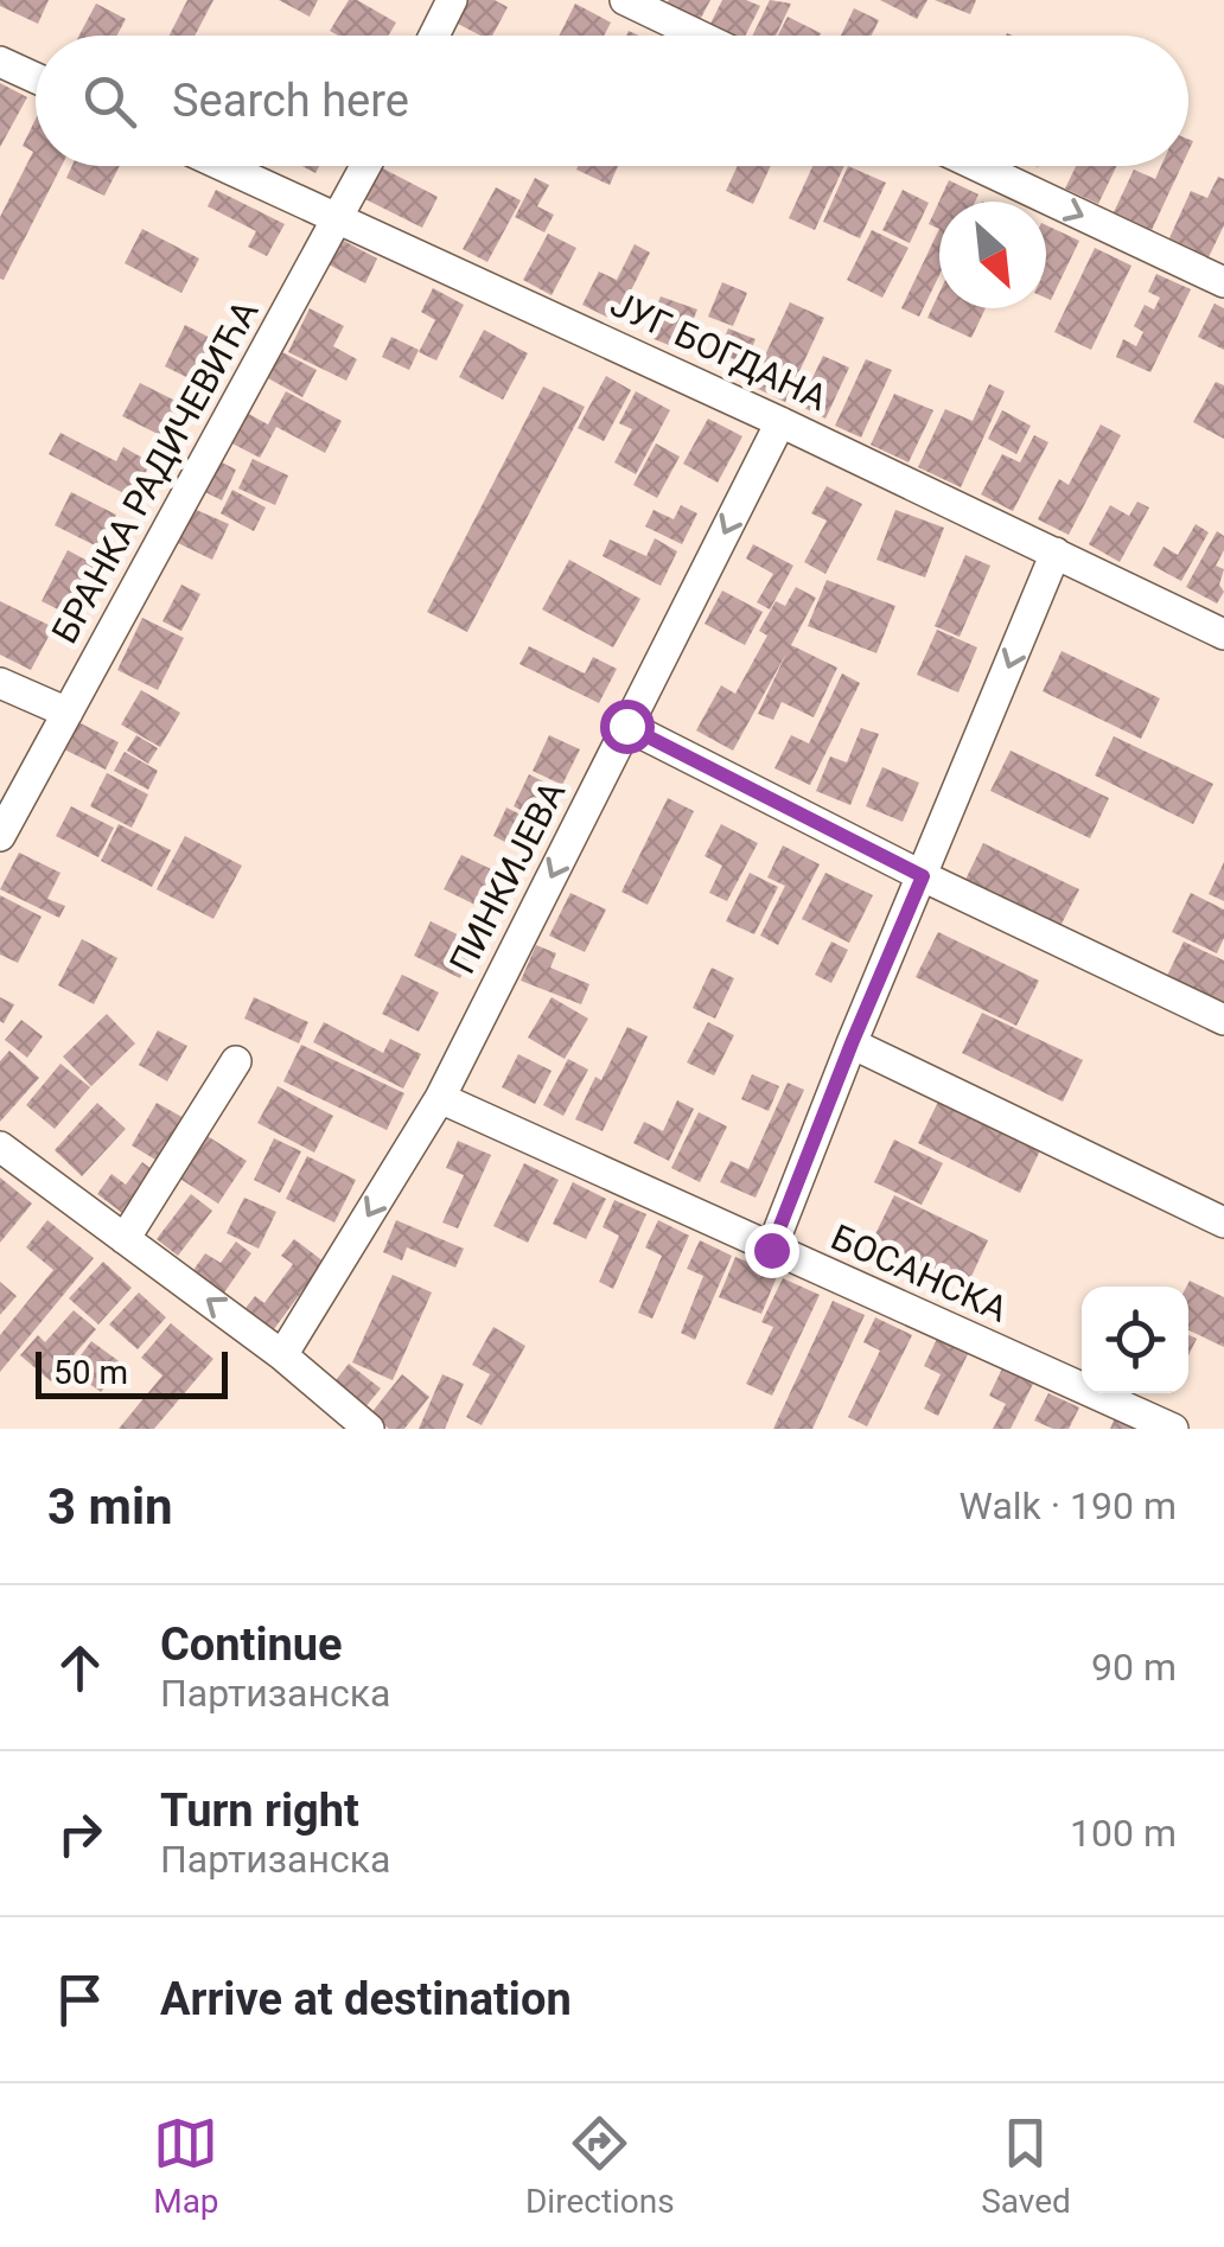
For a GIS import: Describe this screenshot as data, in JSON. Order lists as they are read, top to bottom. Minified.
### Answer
{"streets":{"street":["ЈУГ БОГДАНА","БРАНКА РАДИЧЕВИЋА","ПИНКИЈЕВА","БОСАНСКА"]},"crossings":[["ЈУГ БОГДАНА","БРАНКА РАДИЧЕВИЋА"],["ЈУГ БОГДАНА","ПИНКИЈЕВА"],["ПИНКИЈЕВА","БОСАНСКА"]],"one_way":["ПИНКИЈЕВА"],"scale_bar":"50 m","north":"bottom right","page":{"search":"Search here","scale":"50 m","heading":["3 min","Walk · 190 m"],"list":[["Continue","Партизанска","90 m"],["Turn right","Партизанска","100 m"],"Arrive at destination"],"nav":["Map","Directions","Saved"]}}
